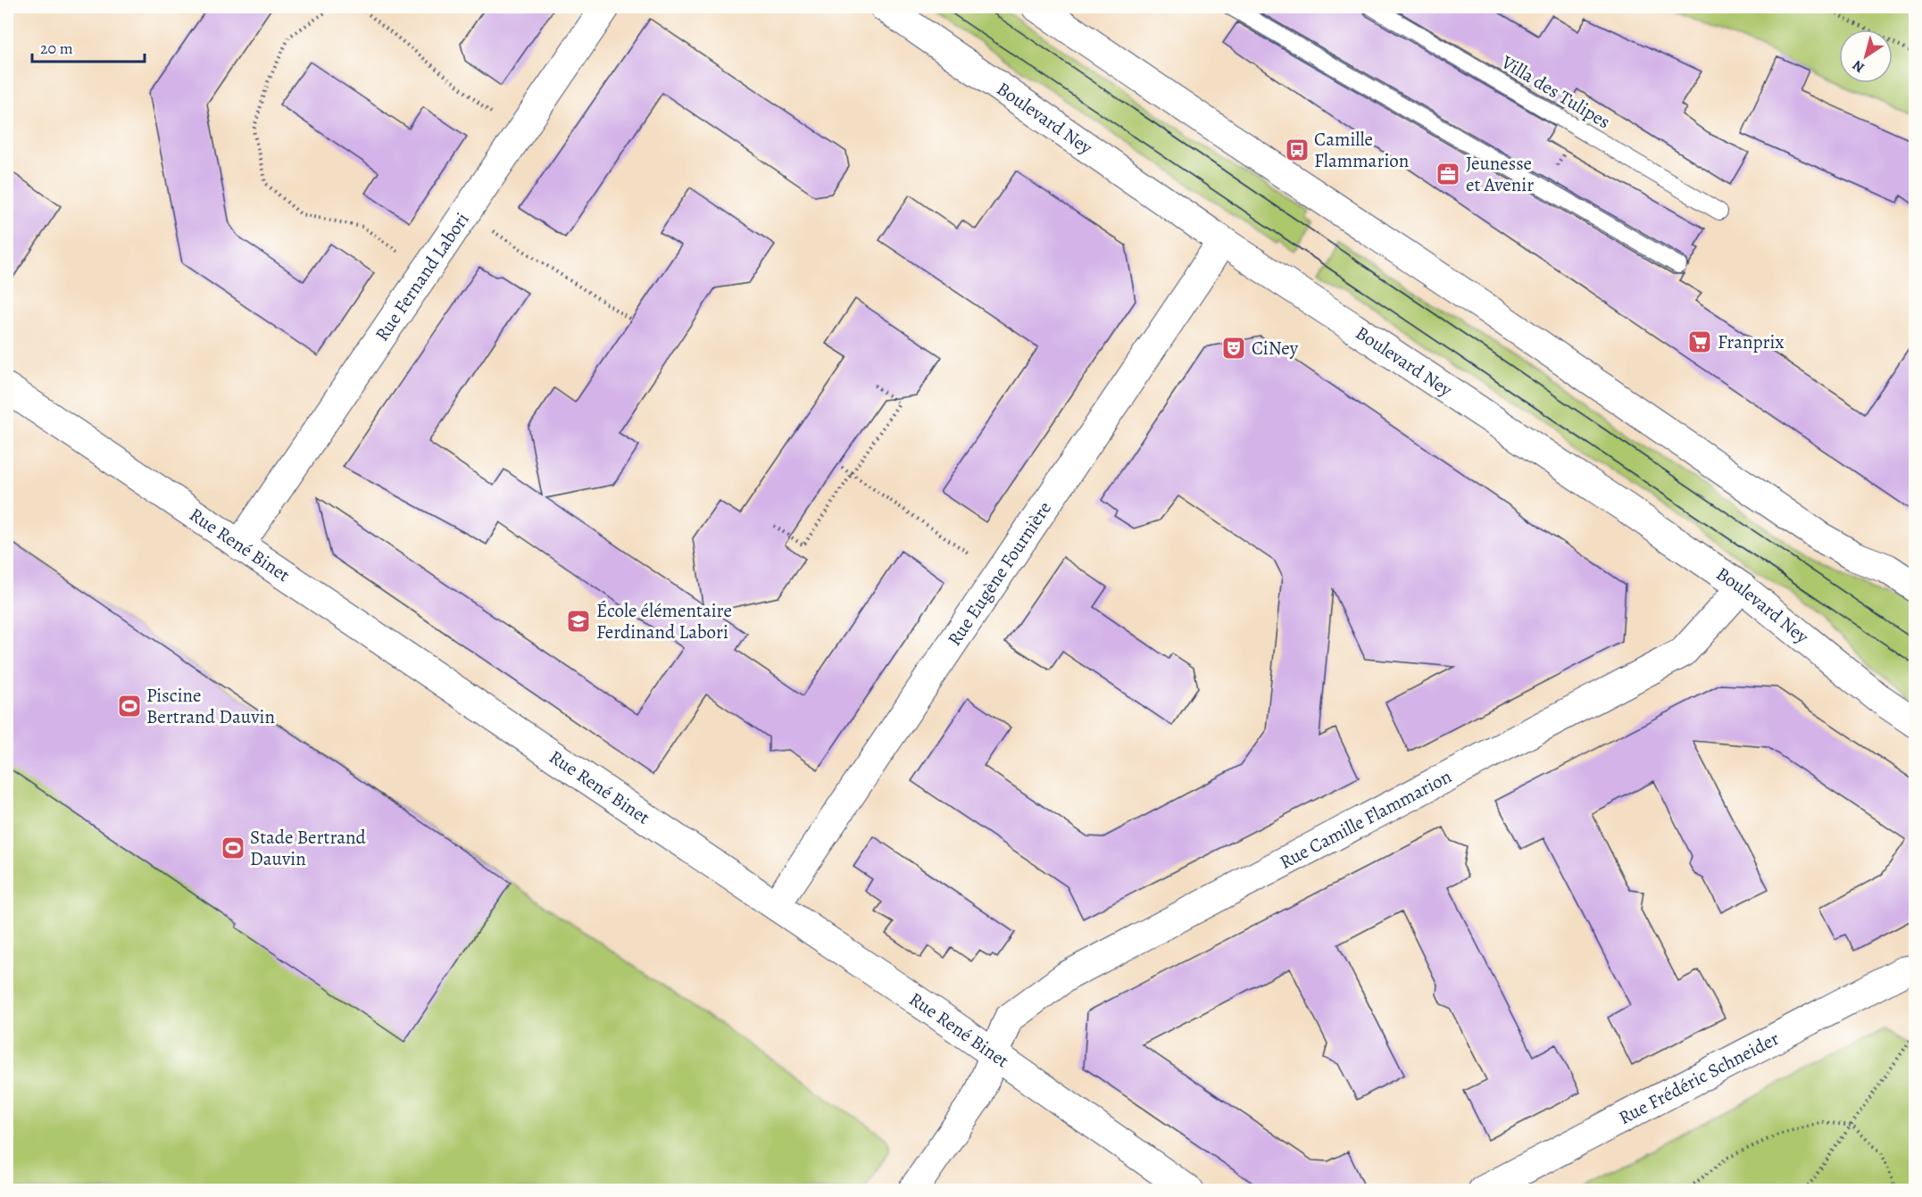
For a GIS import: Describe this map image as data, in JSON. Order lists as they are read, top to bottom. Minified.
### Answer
{"streets":{"street":["Boulevard Ney","Rue Fernand Labori","Rue René Binet","Rue Eugène Fournière","Rue Camille Flammarion","Rue Frédéric Schneider"],"lane":["Villa des Tulipes"]},"crossings":[["Boulevard Ney","Rue Eugène Fournière"],["Boulevard Ney","Rue Camille Flammarion"],["Rue Fernand Labori","Rue René Binet"],["Rue René Binet","Rue Eugène Fournière"],["Rue René Binet","Rue Camille Flammarion"]],"places":{"bus stop":["Camille Flammarion"],"office":["Jeunesse et Avenir"],"supermarket":["Franprix"],"theatre":["CiNey"],"school or university":["École élémentaire Ferdinand Labori"],"sports":["Piscine Bertrand Dauvin","Stade Bertrand Dauvin"]},"scale_bar":"20 m","north":"bottom left"}
